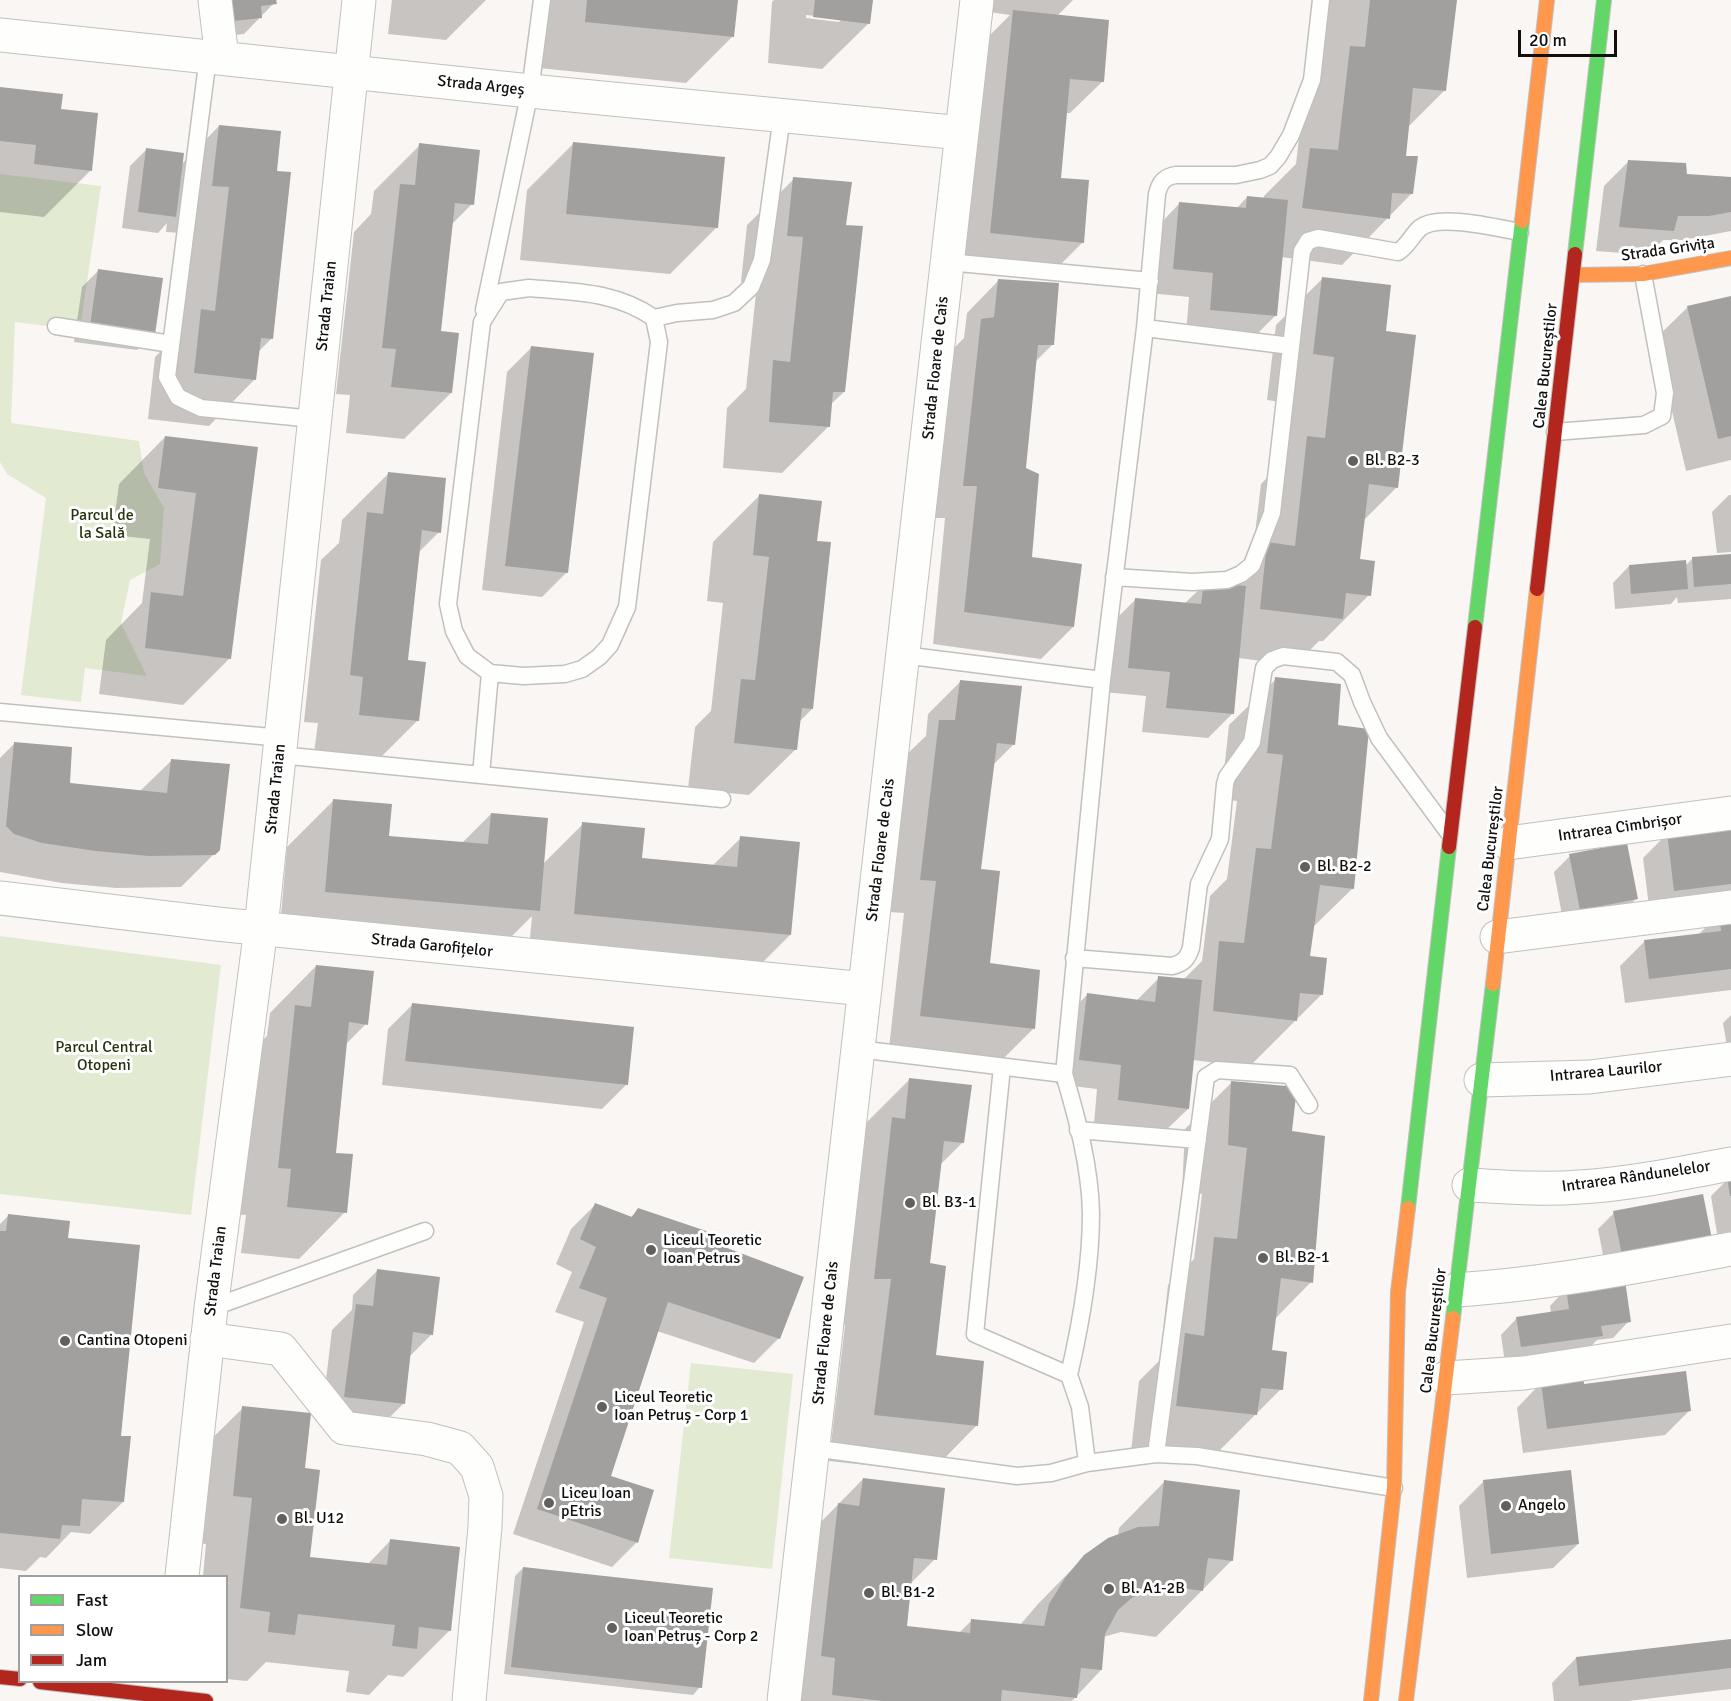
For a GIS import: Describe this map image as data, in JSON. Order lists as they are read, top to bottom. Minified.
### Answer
{"streets":{"main road":["Strada Grivița","Calea Bucureștilor"],"street":["Strada Argeș","Strada Traian","Strada Floare de Cais","Intrarea Cimbrișor","Strada Garofițelor","Intrarea Laurilor","Intrarea Rândunelelor"]},"crossings":[["Strada Argeș","Strada Traian"],["Strada Argeș","Strada Floare de Cais"],["Strada Grivița","Calea Bucureștilor"],["Strada Traian","Strada Garofițelor"],["Calea Bucureștilor","Intrarea Cimbrișor"],["Calea Bucureștilor","Intrarea Laurilor"],["Calea Bucureștilor","Intrarea Rândunelelor"],["Strada Floare de Cais","Strada Garofițelor"]],"parks":["Parcul de la Sală","Parcul Central Otopeni"],"places":["Bl. B2-3","Bl. B2-2","Bl. B3-1","Liceul Teoretic Ioan Petrus","Bl. B2-1","Cantina Otopeni","Liceul Teoretic Ioan Petruș - Corp 1","Liceu Ioan pEtris","Angelo","Bl. U12","Bl. A1-2B","Bl. B1-2","Liceul Teoretic Ioan Petruș - Corp 2"],"legend":["Fast","Slow","Jam"],"scale_bar":"20 m"}
